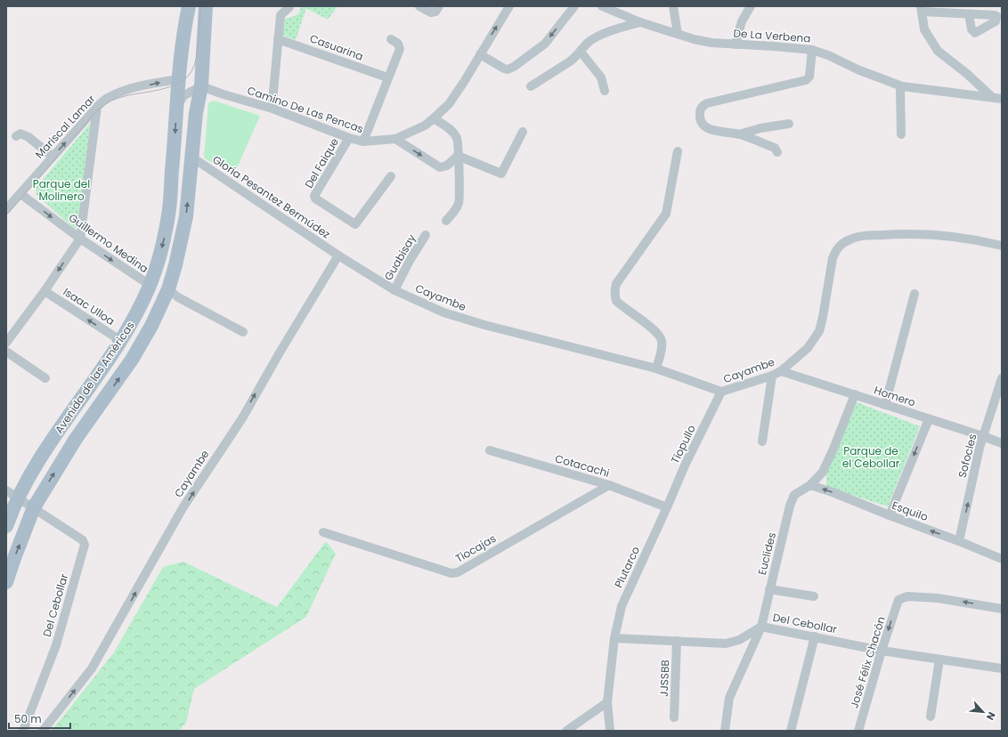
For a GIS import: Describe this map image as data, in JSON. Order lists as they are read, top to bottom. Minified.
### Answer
{"streets":{"main road":["Avenida de las Américas"],"street":["De La Verbena","Casuarina","Camino De Las Pencas","Mariscal Lamar","Del Faique","Gloria Pesantez Bermúdez","Guillermo Medina","Guabisay","Cayambe","Isaac Ulloa","Homero","Tiopullo","Sofocles","Cotacachi","Esquilo","Tiocajas","Euclides","Plutarco","Del Cebollar","José Félix Chacón","JJSSBB"]},"crossings":[["Camino De Las Pencas","Del Faique"],["Camino De Las Pencas","Avenida de las Américas"],["Mariscal Lamar","Guillermo Medina"],["Mariscal Lamar","Avenida de las Américas"],["Gloria Pesantez Bermúdez","Cayambe"],["Gloria Pesantez Bermúdez","Avenida de las Américas"],["Guillermo Medina","Avenida de las Américas"],["Guabisay","Cayambe"],["Cayambe","Homero"],["Cayambe","Tiopullo"],["Isaac Ulloa","Avenida de las Américas"],["Avenida de las Américas","Del Cebollar"],["Homero","Sofocles"],["Homero","Euclides"],["Tiopullo","Cotacachi"],["Tiopullo","Plutarco"],["Sofocles","Esquilo"],["Cotacachi","Tiocajas"],["Cotacachi","Plutarco"],["Esquilo","Euclides"],["Euclides","Del Cebollar"],["Plutarco","Del Cebollar"],["Del Cebollar","José Félix Chacón"],["Del Cebollar","JJSSBB"]],"one_way":["Mariscal Lamar","Guillermo Medina","Cayambe","Esquilo","José Félix Chacón"],"parks":["Parque del Molinero","Parque de el Cebollar"],"scale_bar":"50 m","north":"bottom right"}
